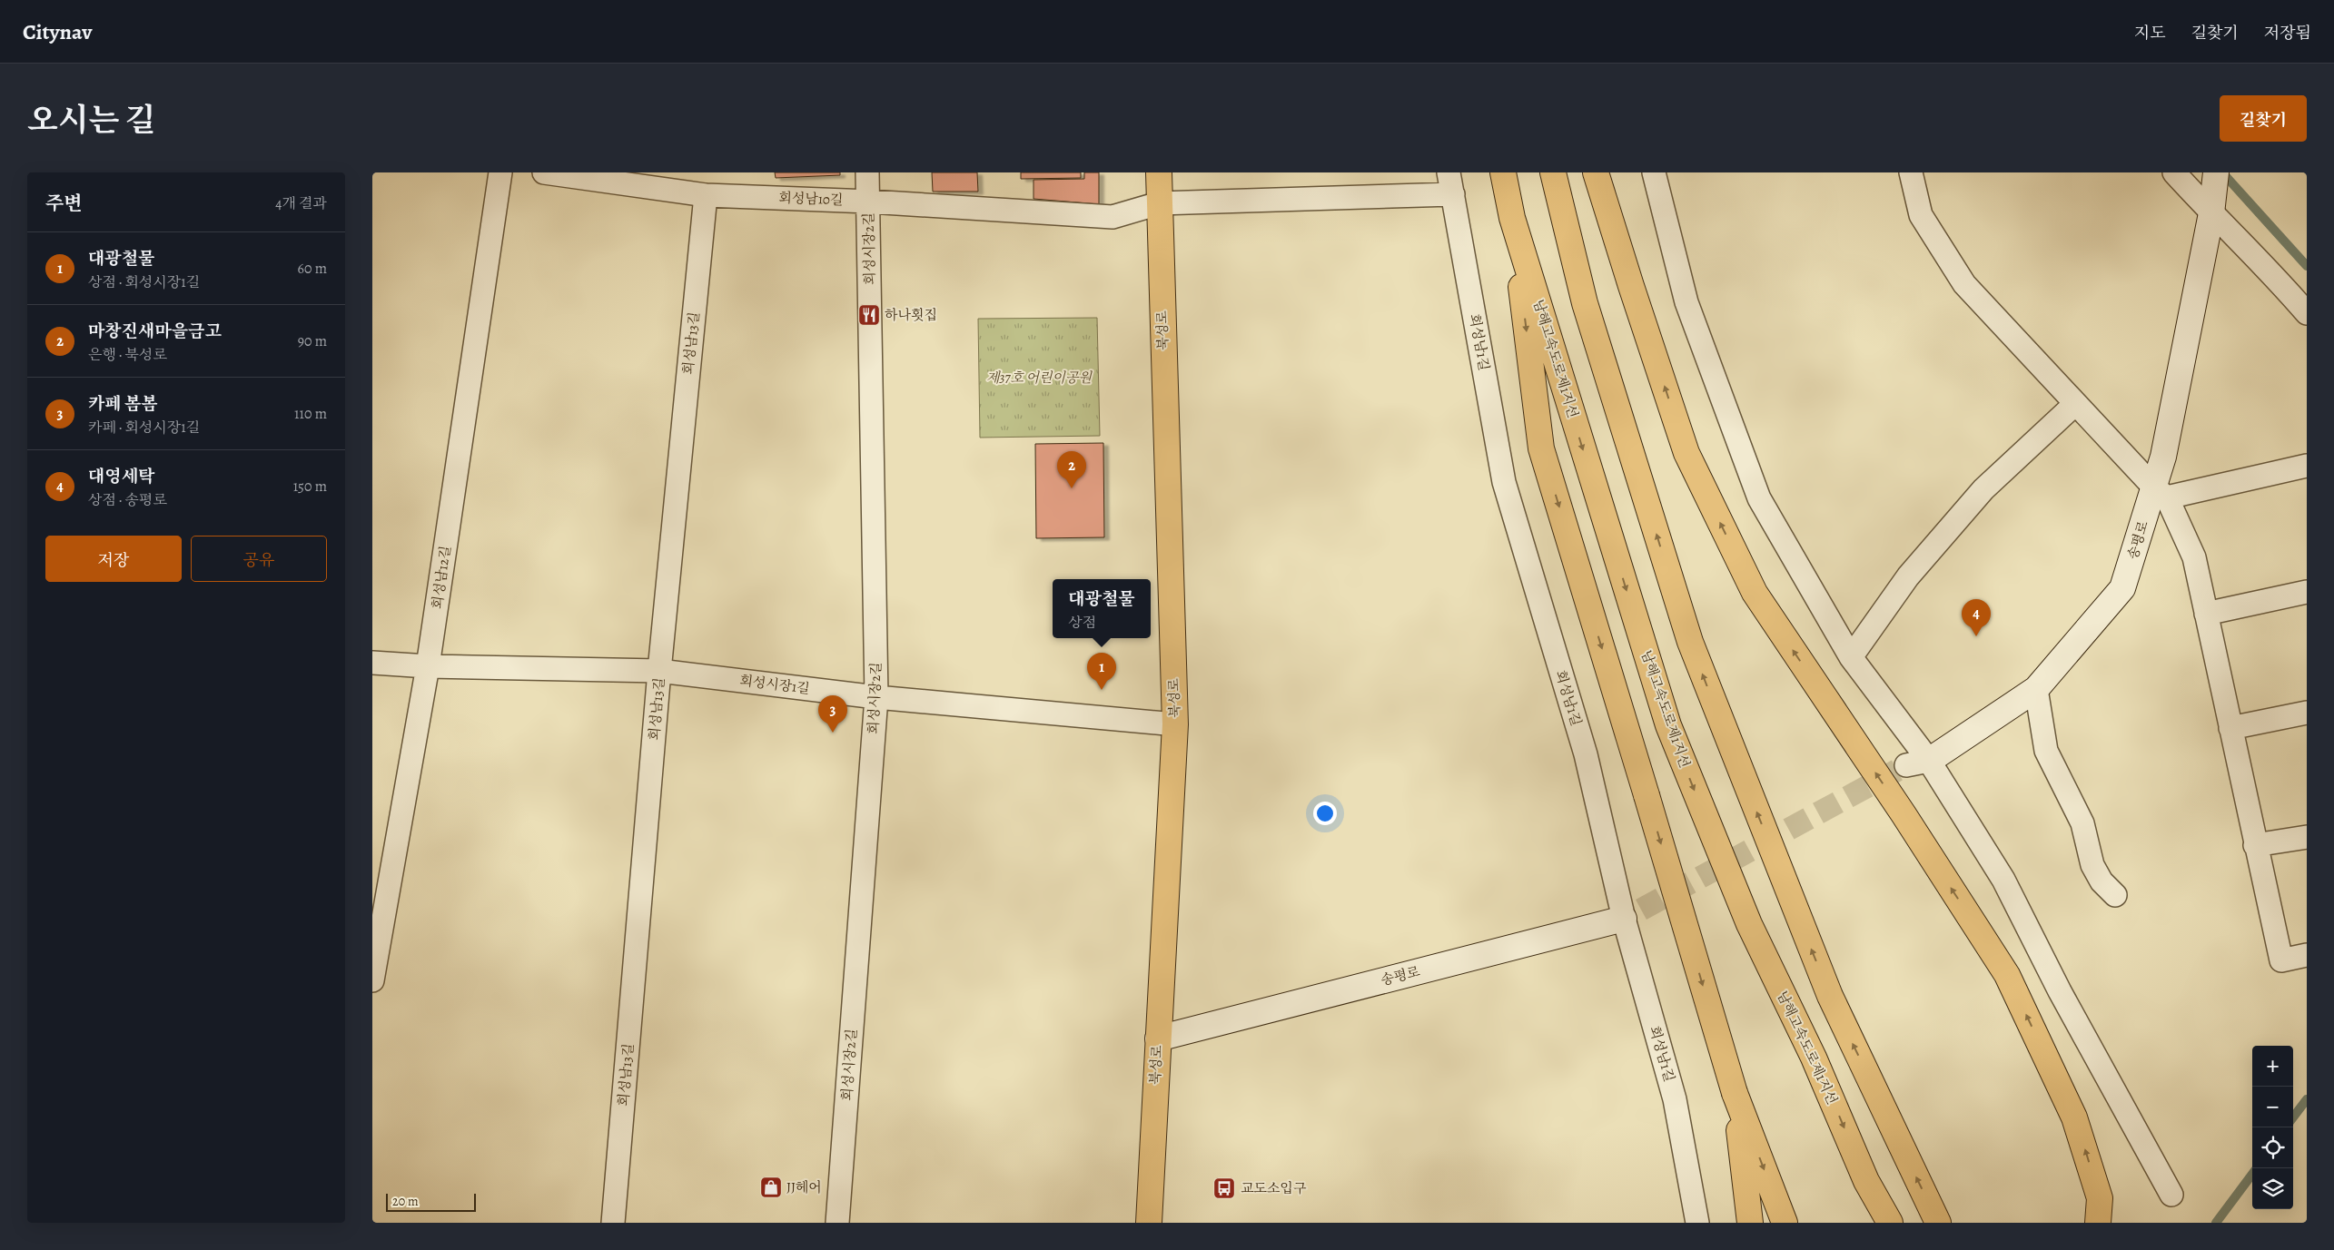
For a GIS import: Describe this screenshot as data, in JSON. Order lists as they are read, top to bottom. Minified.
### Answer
{"streets":{"main road":["북성로","남해고속도로제1지선","송평로"],"street":["회성남10길","회성시장2길","회성남1길","회성남13길","회성남12길","회성시장1길"]},"crossings":[["회성남10길","회성시장2길"],["회성남10길","북성로"],["회성남10길","회성남1길"],["회성남10길","회성남13길"],["회성시장2길","회성시장1길"],["북성로","송평로"],["북성로","회성시장1길"],["회성남1길","송평로"],["회성남13길","회성시장1길"],["회성남12길","회성시장1길"]],"parks":["제37호 어린이공원"],"places":{"restaurant":["하나횟집"],"shop":["JJ헤어"],"bus stop":["교도소입구"]},"scale_bar":"20 m","page":{"header":"Citynav","nav":["지도","길찾기","저장됨"],"title":"오시는 길","buttons":["길찾기",["저장","공유"]],"heading":["주변","4개 결과"],"list":[{"mark":"1","name":"대광철물","note":"상점 · 회성시장1길","value":"60 m"},{"mark":"2","name":"마창진새마을금고","note":"은행 · 북성로","value":"90 m"},{"mark":"3","name":"카페 봄봄","note":"카페 · 회성시장1길","value":"110 m"},{"mark":"4","name":"대영세탁","note":"상점 · 송평로","value":"150 m"}],"pins":["2","4","1","3"],"popup":["대광철물","상점"],"map_buttons":["+","−"],"scale":"20 m"}}
